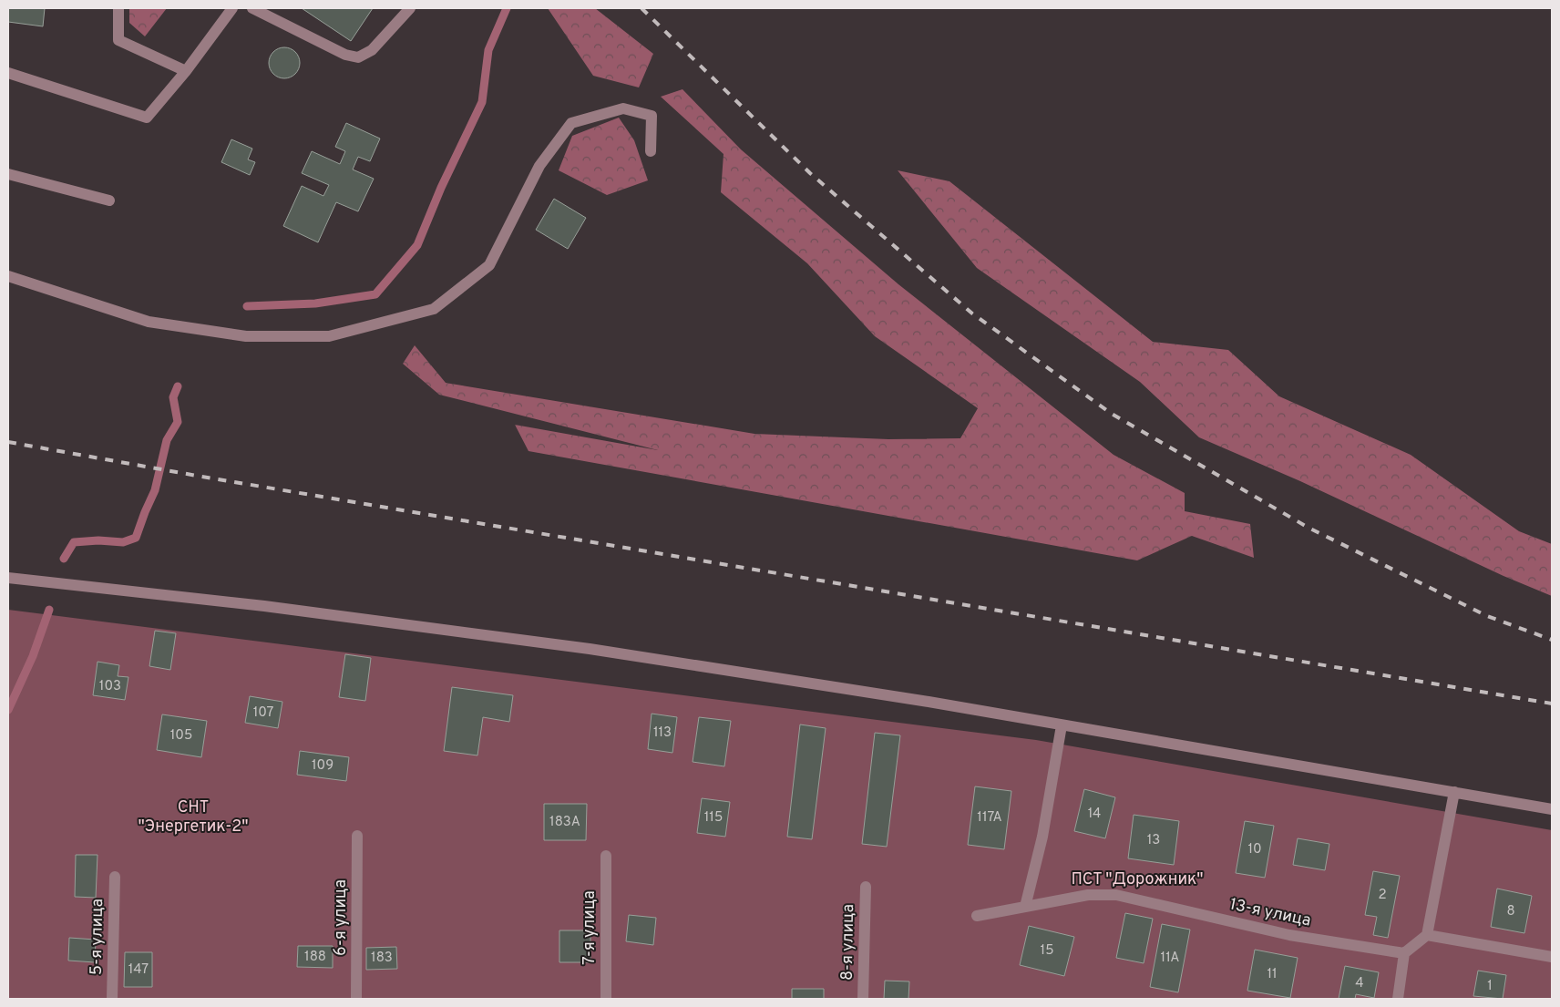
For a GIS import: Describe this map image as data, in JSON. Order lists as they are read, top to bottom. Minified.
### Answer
{"streets":{"street":["13-я улица","6-я улица","7-я улица","5-я улица","8-я улица"]},"parks":["СHТ \"Энергетик-2\"","ПСТ \"Дорожник\""],"house_numbers":["103","107","113","105","109","14","115","117А","183А","13","10","2","8","15","188","183","11А","147","11","4","1"]}
